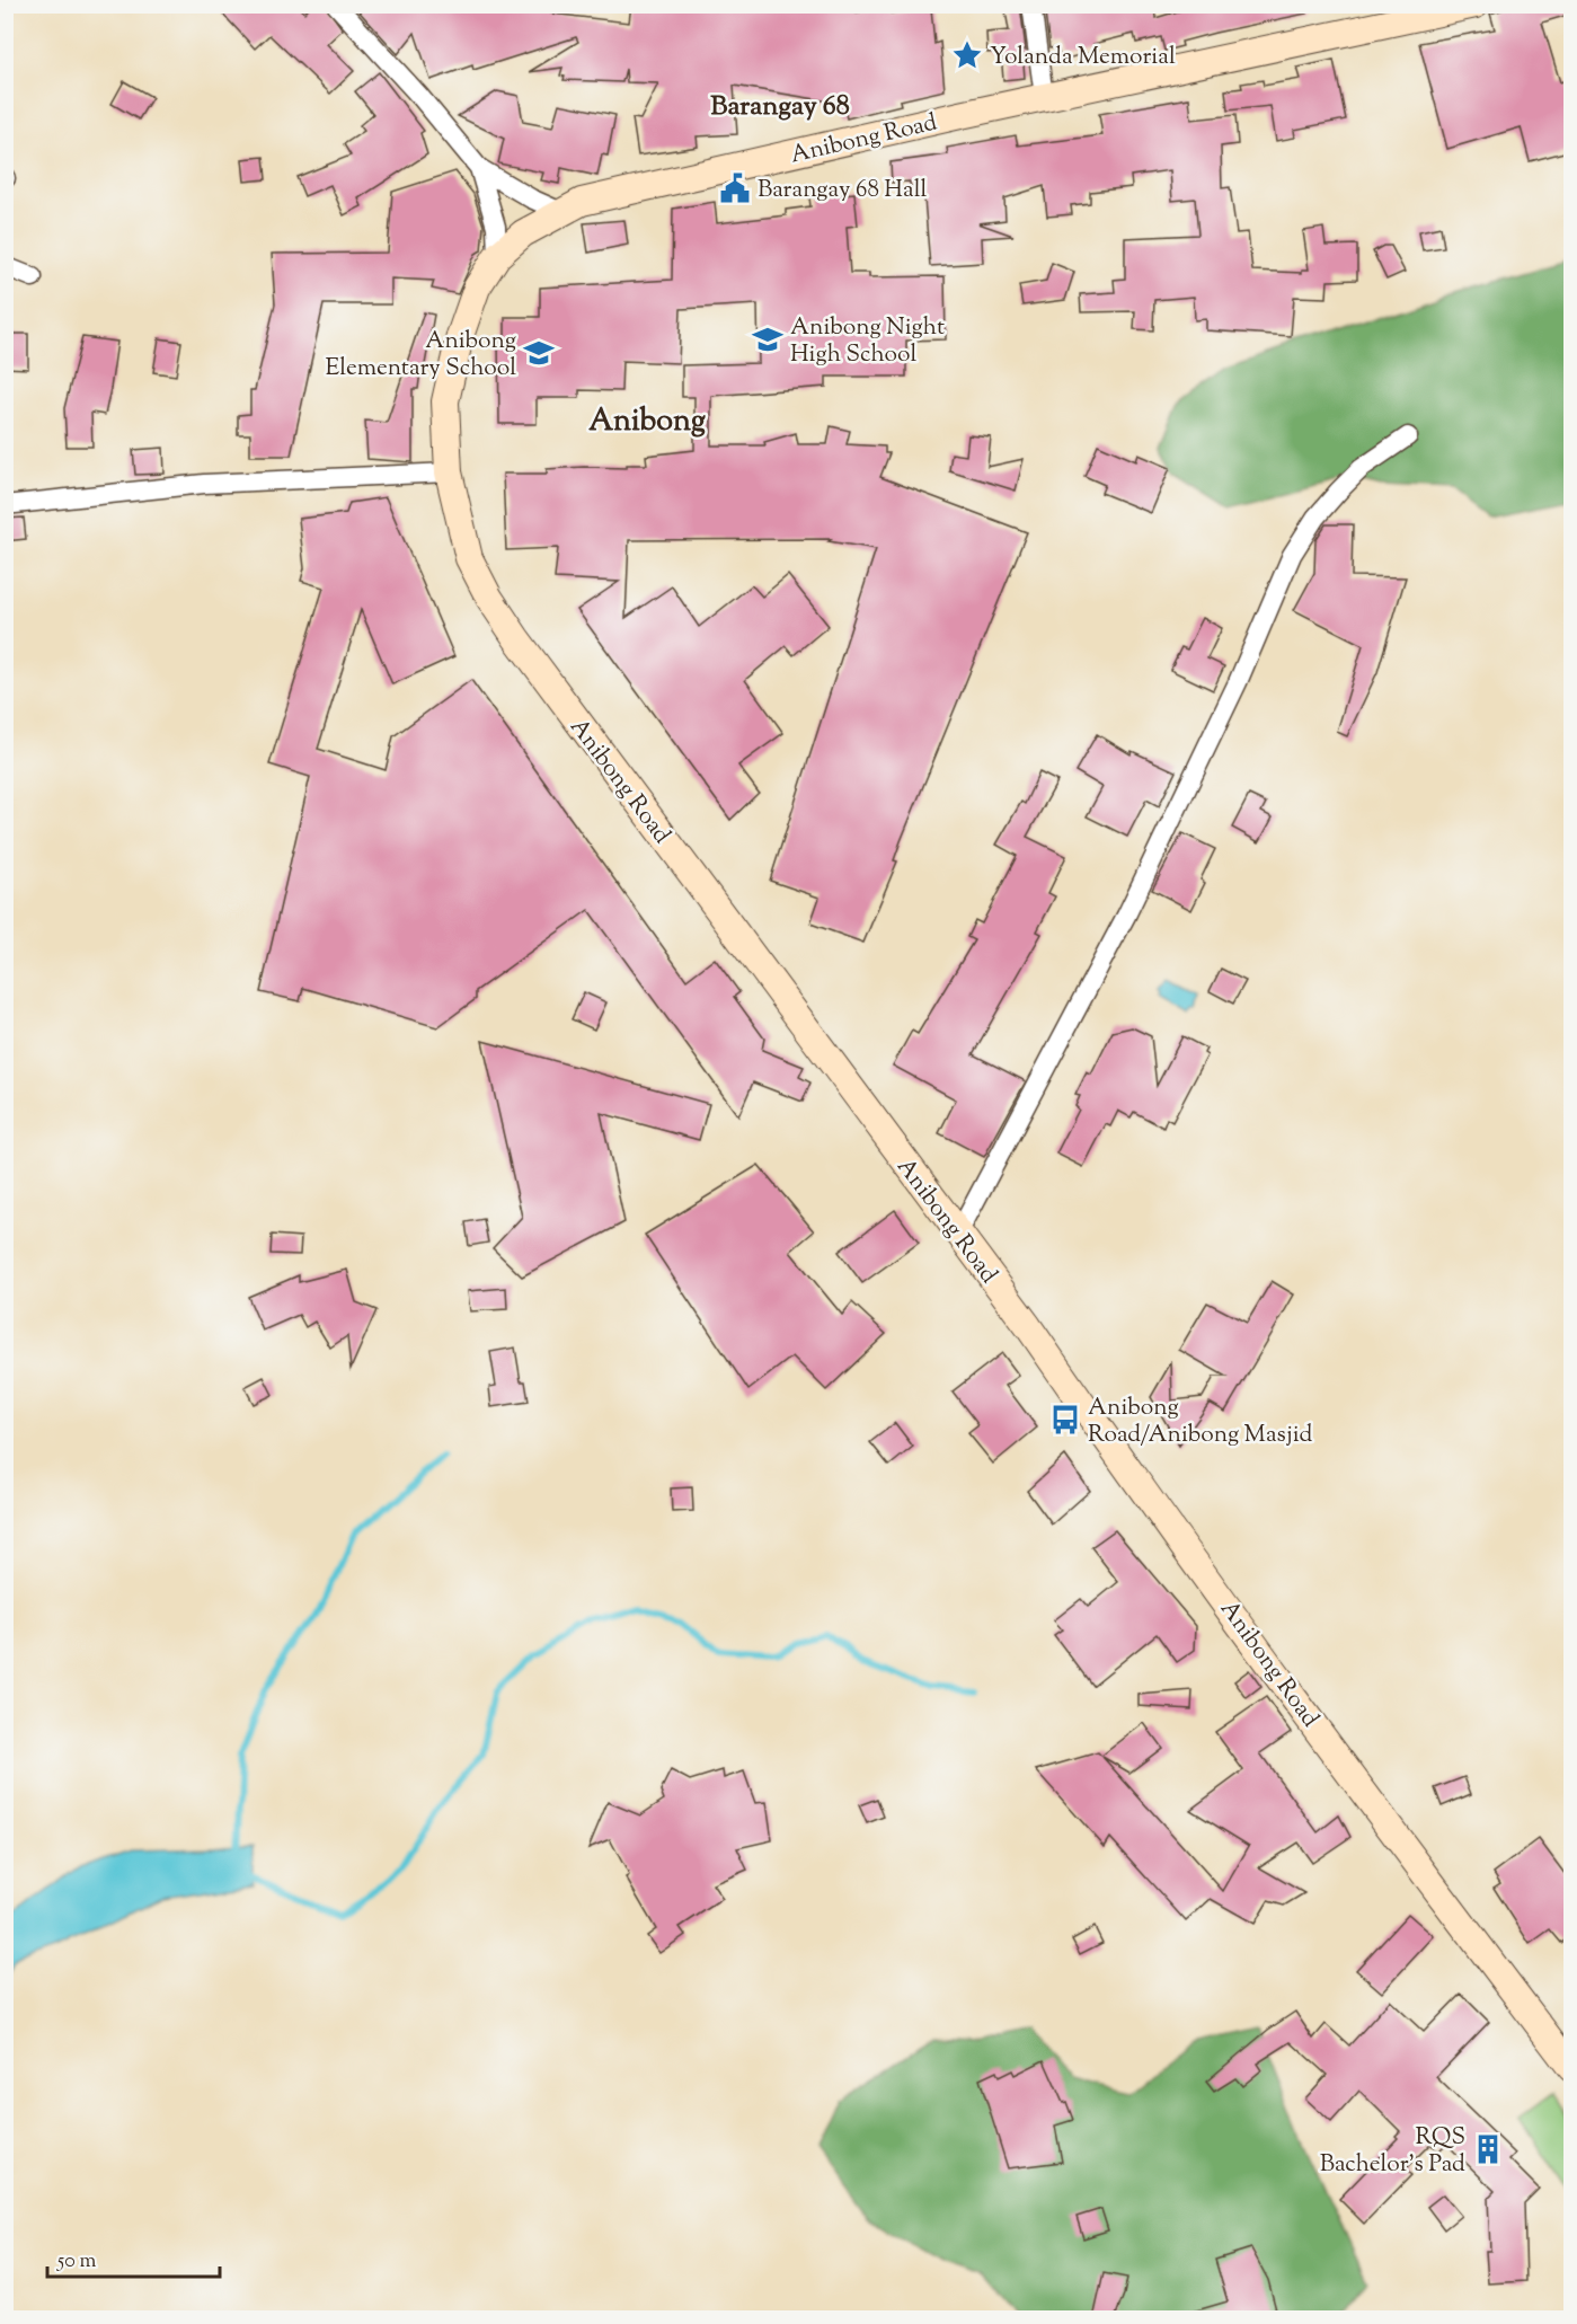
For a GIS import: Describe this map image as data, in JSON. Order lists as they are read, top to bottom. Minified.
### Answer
{"streets":{"main road":["Anibong Road"]},"districts":["Barangay 68","Anibong"],"places":{"place":["Yolanda Memorial"],"public building":["Barangay 68 Hall"],"school or university":["Anibong Night High School","Anibong Elementary School"],"bus stop":["Anibong Road/Anibong Masjid"],"building":["RQS Bachelor's Pad"]},"scale_bar":"50 m"}
